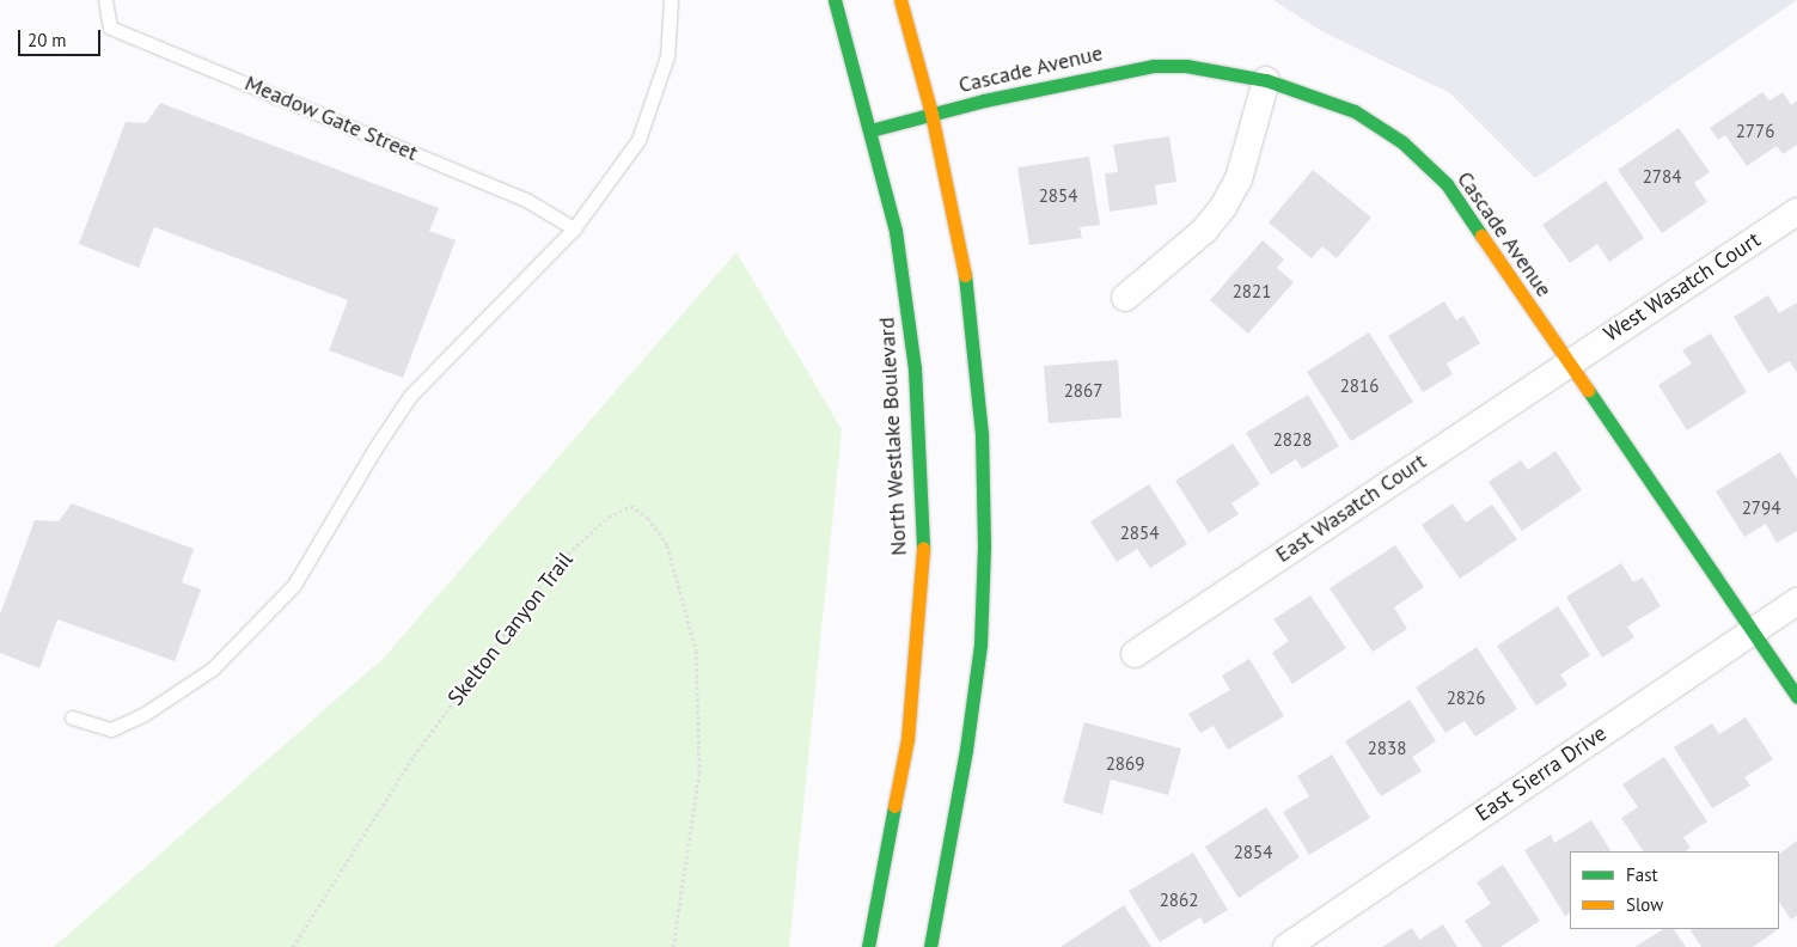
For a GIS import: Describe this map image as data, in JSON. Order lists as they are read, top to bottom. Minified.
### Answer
{"streets":{"main road":["Cascade Avenue","North Westlake Boulevard"],"street":["West Wasatch Court","East Wasatch Court","East Sierra Drive"],"lane":["Meadow Gate Street"],"path":["Skelton Canyon Trail"]},"crossings":[["Cascade Avenue","West Wasatch Court"],["Cascade Avenue","North Westlake Boulevard"],["Cascade Avenue","East Wasatch Court"],["Cascade Avenue","East Sierra Drive"],["West Wasatch Court","East Wasatch Court"]],"house_numbers":["2776","2784","2854","2821","2816","2867","2828","2794","2854","2826","2838","2869","2854","2862"],"legend":["Fast","Slow"],"scale_bar":"20 m"}
